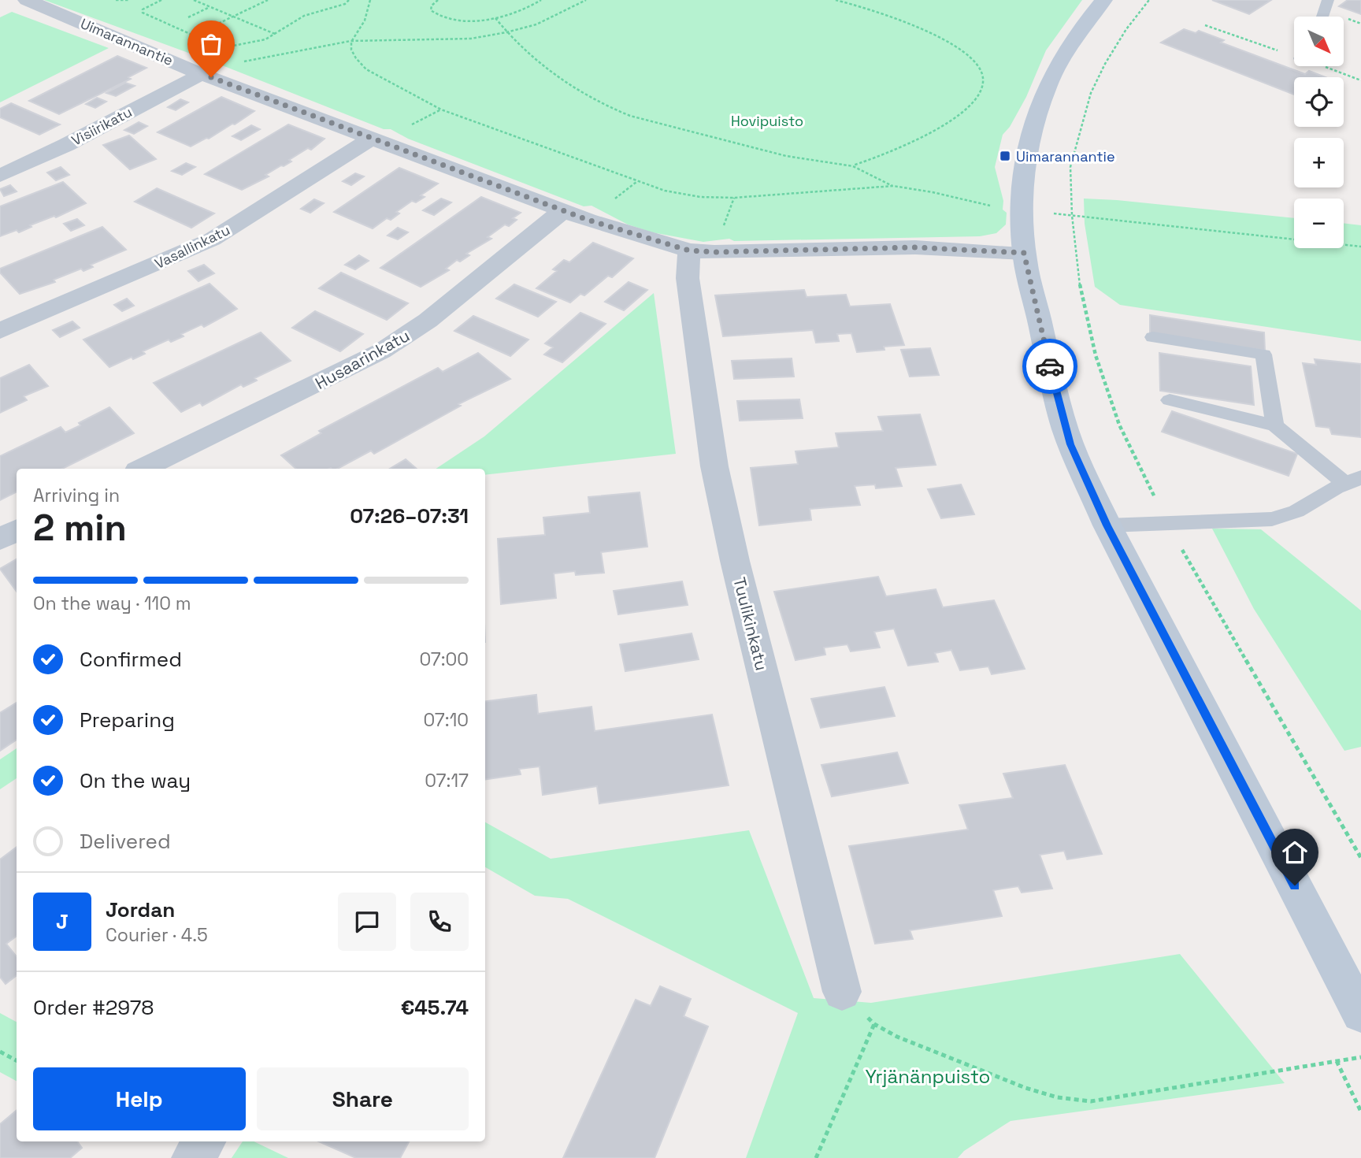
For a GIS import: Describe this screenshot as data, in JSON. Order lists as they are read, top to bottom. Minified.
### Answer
{"streets":{"street":["Uimarannantie","Visiirikatu","Vasallinkatu","Husaarinkatu","Tuulikinkatu"]},"crossings":[["Uimarannantie","Visiirikatu"],["Uimarannantie","Vasallinkatu"],["Uimarannantie","Husaarinkatu"],["Uimarannantie","Tuulikinkatu"]],"parks":["Hovipuisto","Yrjänänpuisto"],"places":{"transit":["Uimarannantie"]},"north":"bottom right","page":{"map_buttons":["+","−"],"heading":["2 min","Arriving in","07:26–07:31"],"panel":["Jordan","Courier · 4.5","Order #2978","€45.74"],"bar":"On the way · 110 m","list":[["Confirmed","07:00"],["Preparing","07:10"],["On the way","07:17"],"Delivered"],"round":"J","buttons":["Help","Share"]}}
